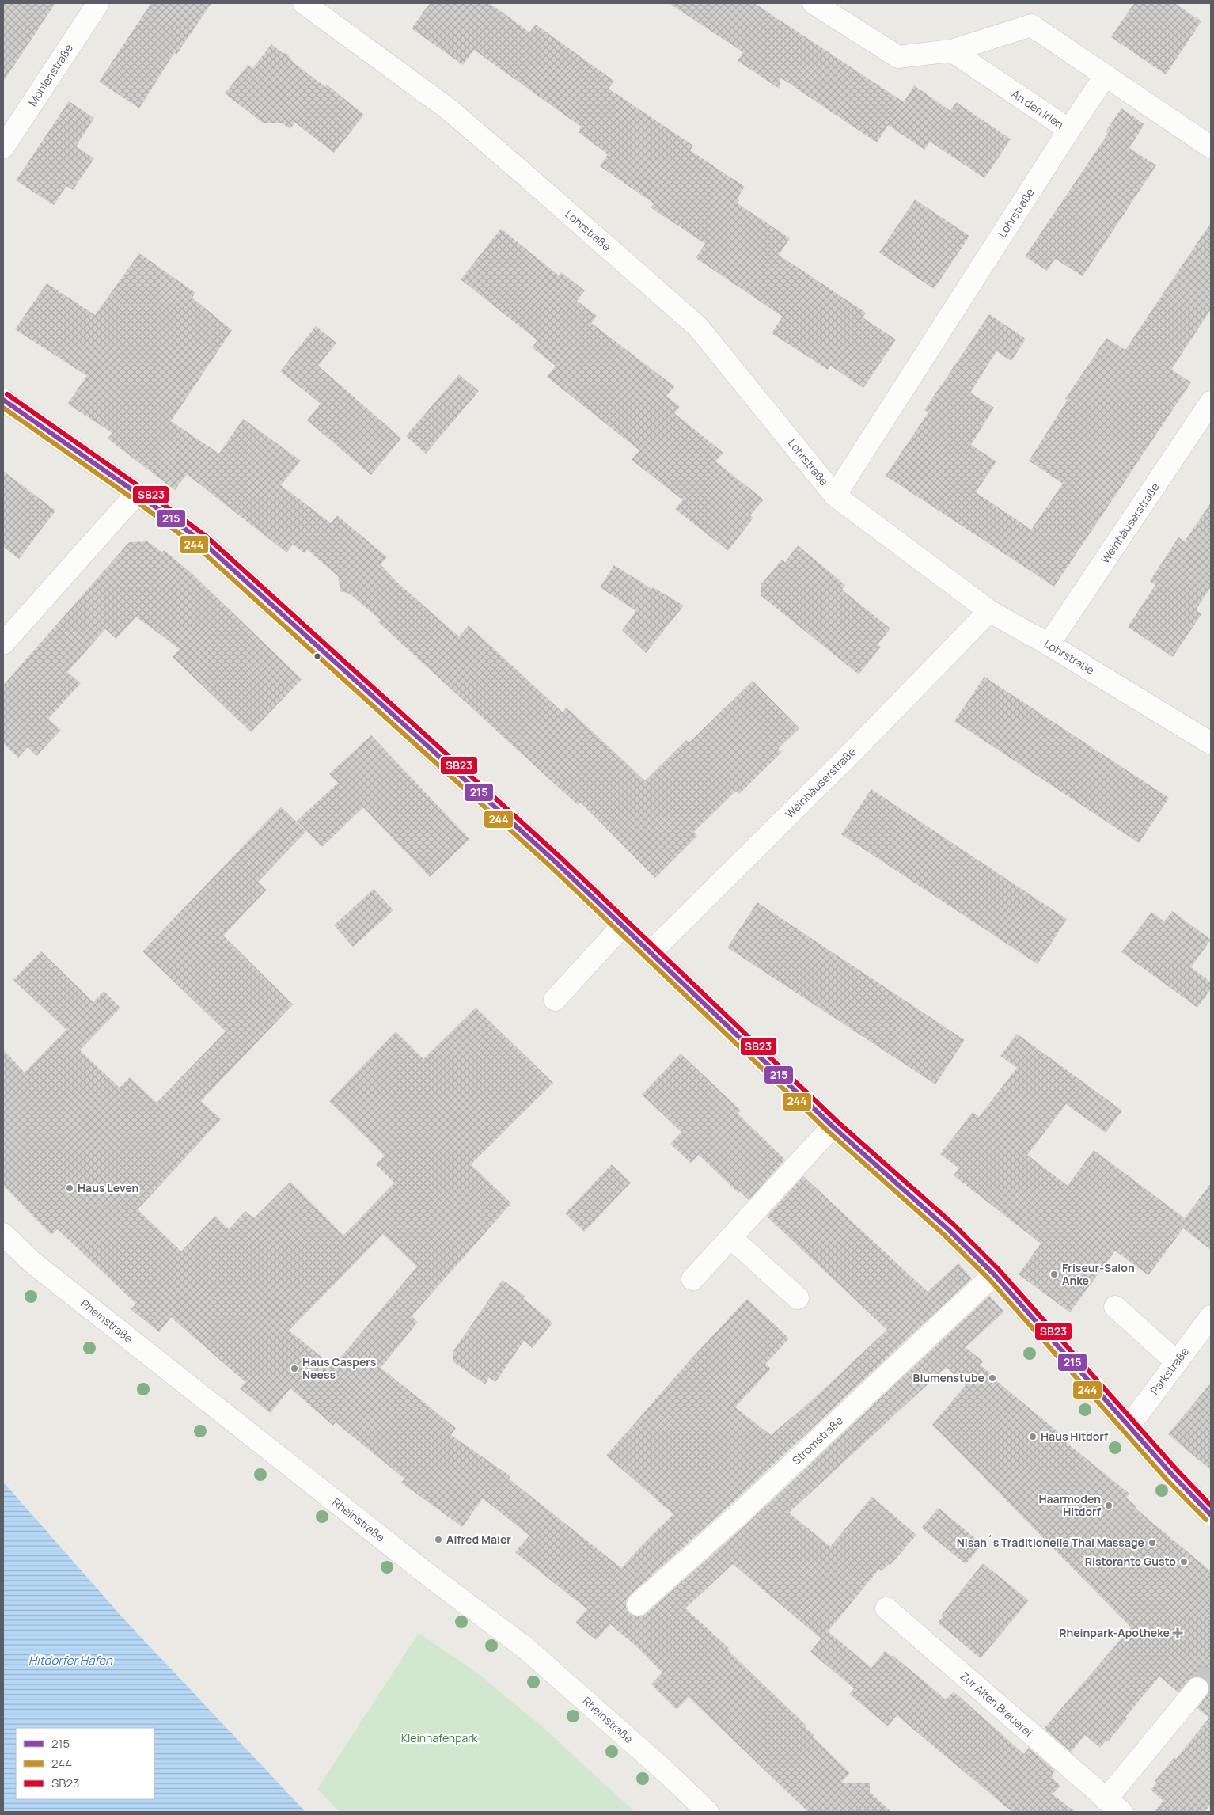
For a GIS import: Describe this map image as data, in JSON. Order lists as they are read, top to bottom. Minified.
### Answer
{"streets":{"street":["Mohlenstraße","An den Irlen","Lohrstraße","Weinhäuserstraße","Rheinstraße","Parkstraße","Stromstraße","Zur Alten Brauerei"]},"crossings":[["An den Irlen","Lohrstraße"],["Lohrstraße","Weinhäuserstraße"]],"water":["Hitdorfer Hafen"],"parks":["Kleinhafenpark"],"places":{"other":["Haus Leven","Friseur-Salon Anke","Haus Caspers Neess","Blumenstube","Haus Hitdorf","Haarmoden Hitdorf","Alfred Maier","Nisah´s Traditionelle Thai Massage","Ristorante Gusto"],"health":["Rheinpark-Apotheke"]},"lines":["transit line SB23","transit line 215","transit line 244"],"legend":["215","244","SB23"]}
